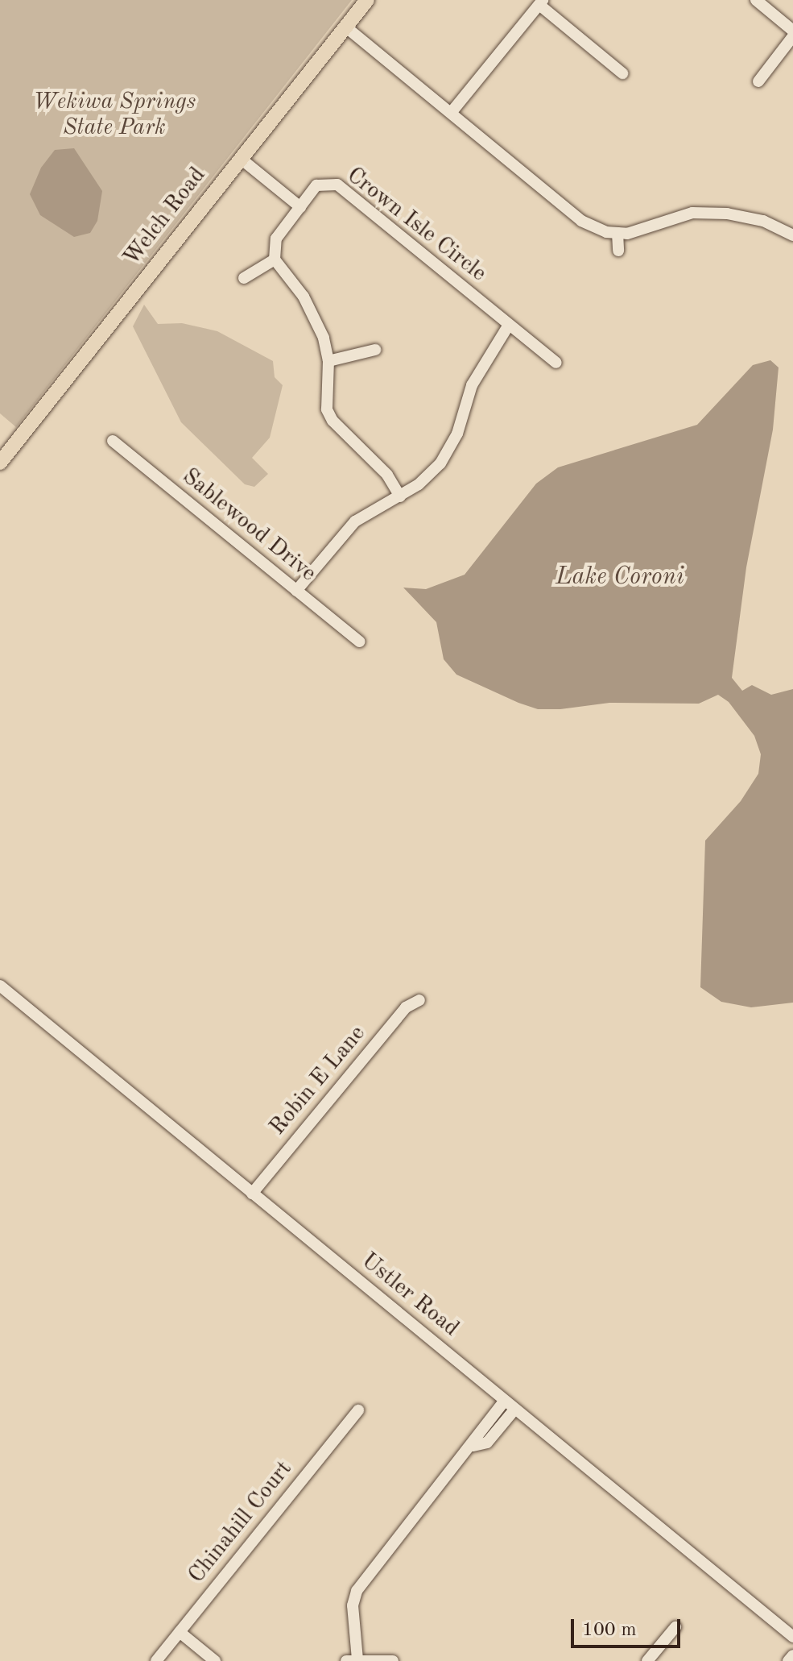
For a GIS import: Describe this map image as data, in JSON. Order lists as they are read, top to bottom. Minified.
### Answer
{"streets":{"main road":["Welch Road"],"street":["Crown Isle Circle","Sablewood Drive","Robin E Lane","Ustler Road","Chinahill Court"]},"crossings":[["Robin E Lane","Ustler Road"]],"water":["Lake Coroni"],"parks":["Wekiwa Springs State Park"],"scale_bar":"100 m"}
